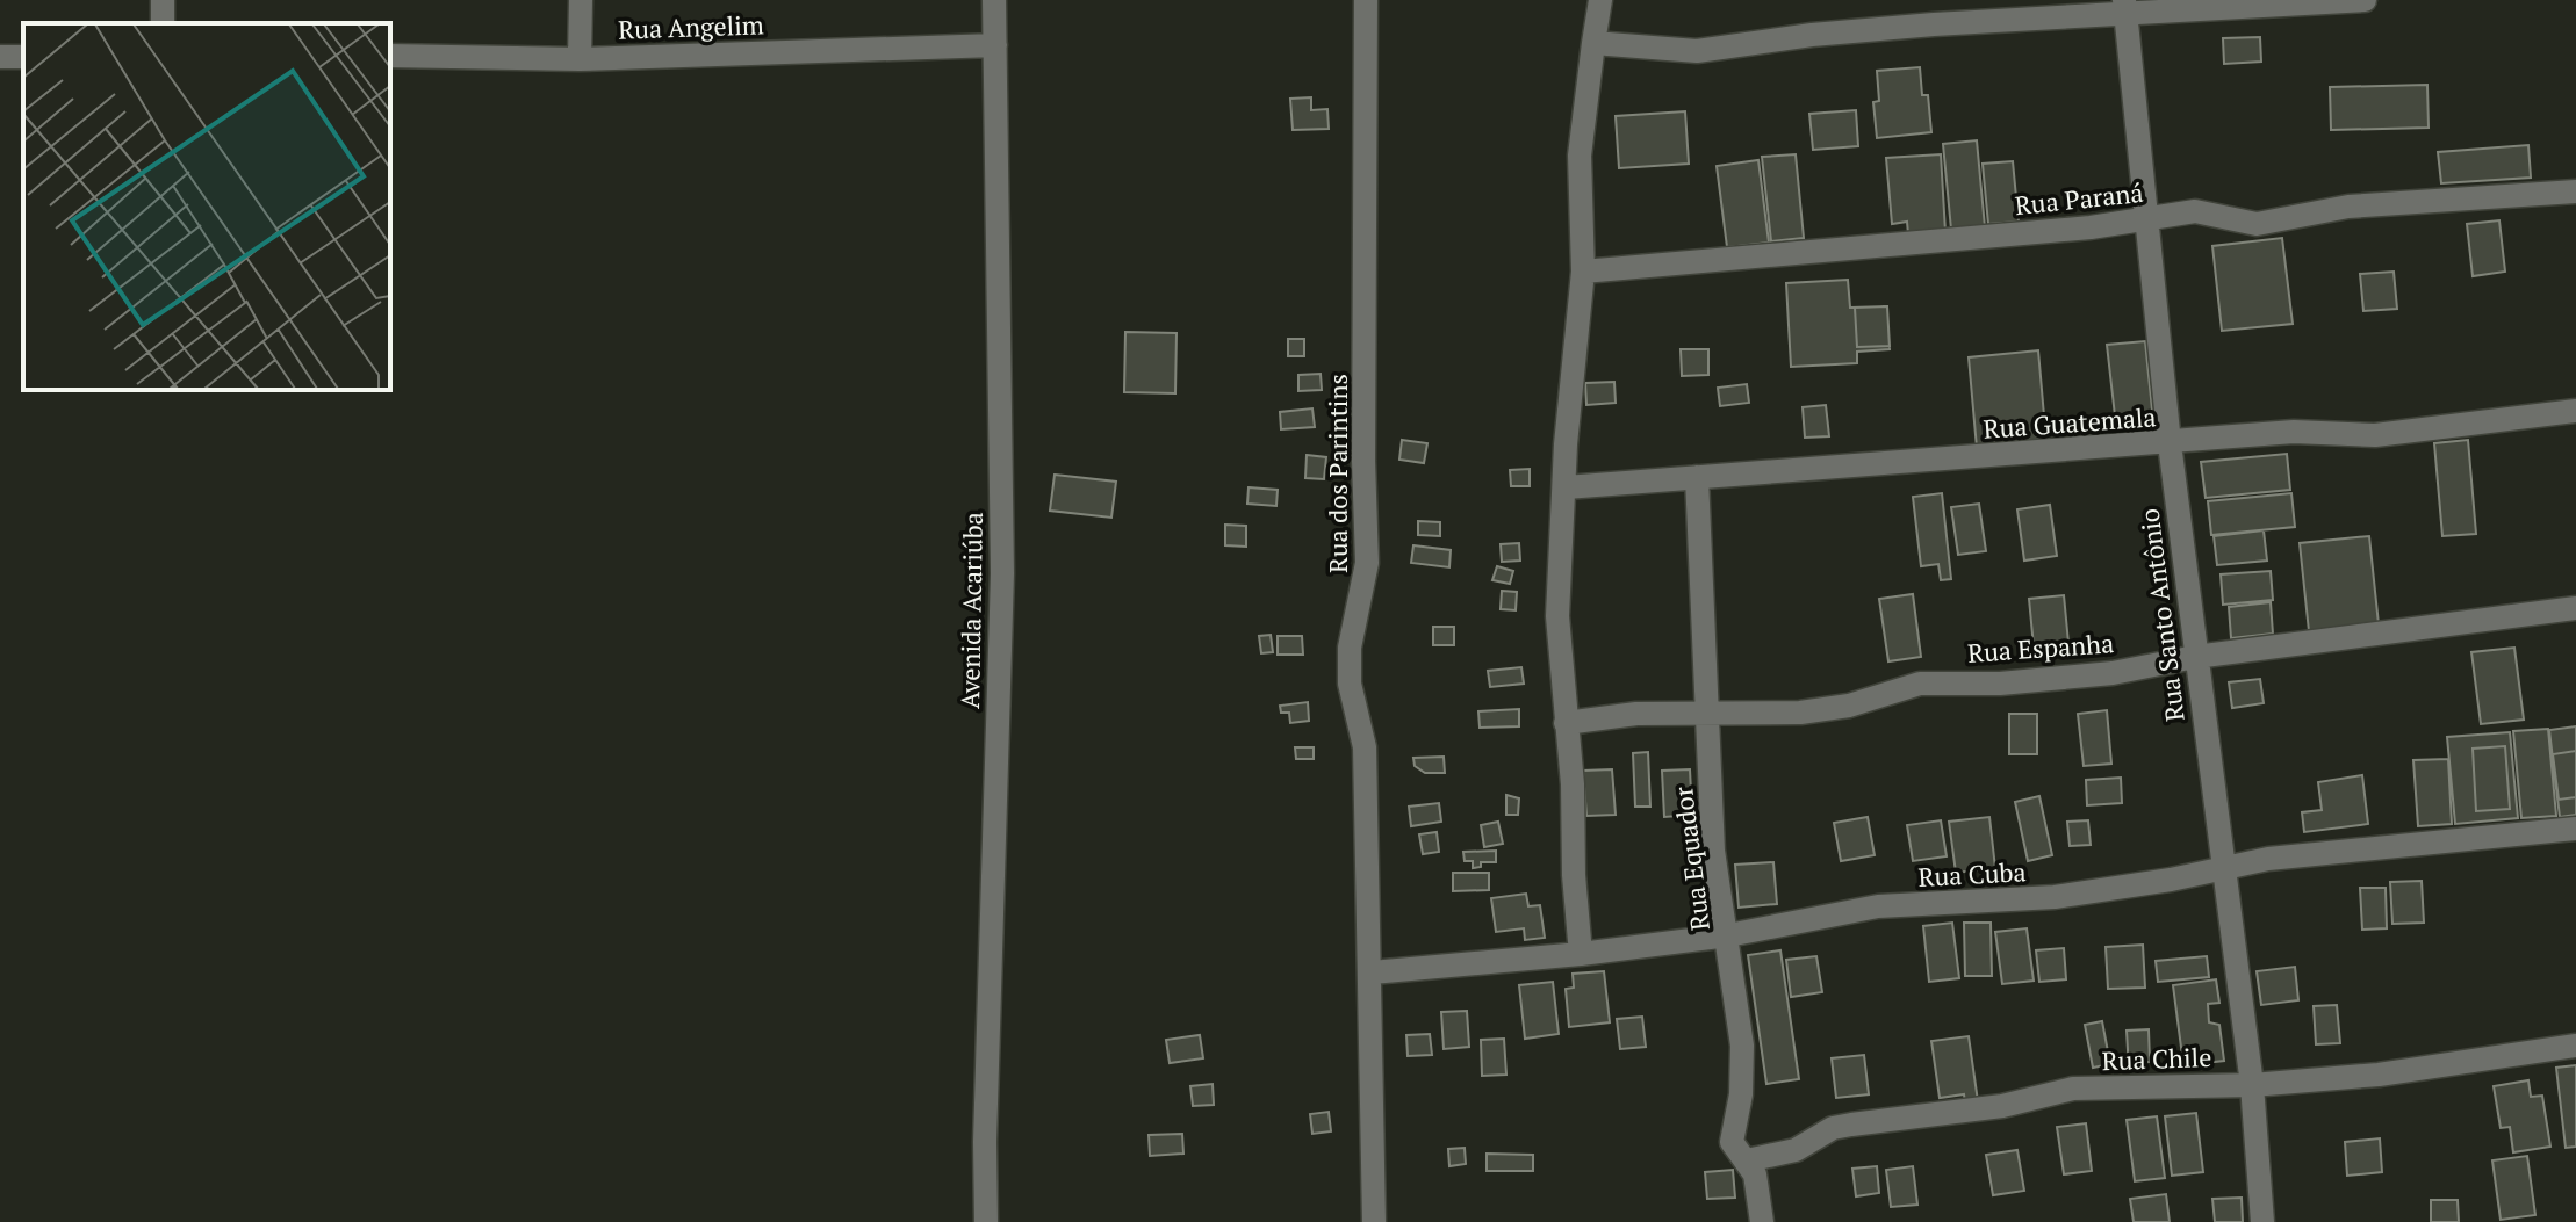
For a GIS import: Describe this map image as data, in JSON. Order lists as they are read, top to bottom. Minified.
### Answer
{"streets":{"street":["Rua Angelim","Rua Paraná","Rua Guatemala","Rua dos Parintins","Avenida Acariúba","Rua Santo Antônio","Rua Espanha","Rua Equador","Rua Cuba","Rua Chile"]},"crossings":[["Rua Angelim","Avenida Acariúba"],["Rua Paraná","Rua Santo Antônio"],["Rua Guatemala","Rua Santo Antônio"],["Rua Guatemala","Rua Equador"],["Rua dos Parintins","Rua Cuba"],["Rua Santo Antônio","Rua Espanha"],["Rua Santo Antônio","Rua Cuba"],["Rua Santo Antônio","Rua Chile"],["Rua Espanha","Rua Equador"],["Rua Equador","Rua Cuba"],["Rua Equador","Rua Chile"]]}
